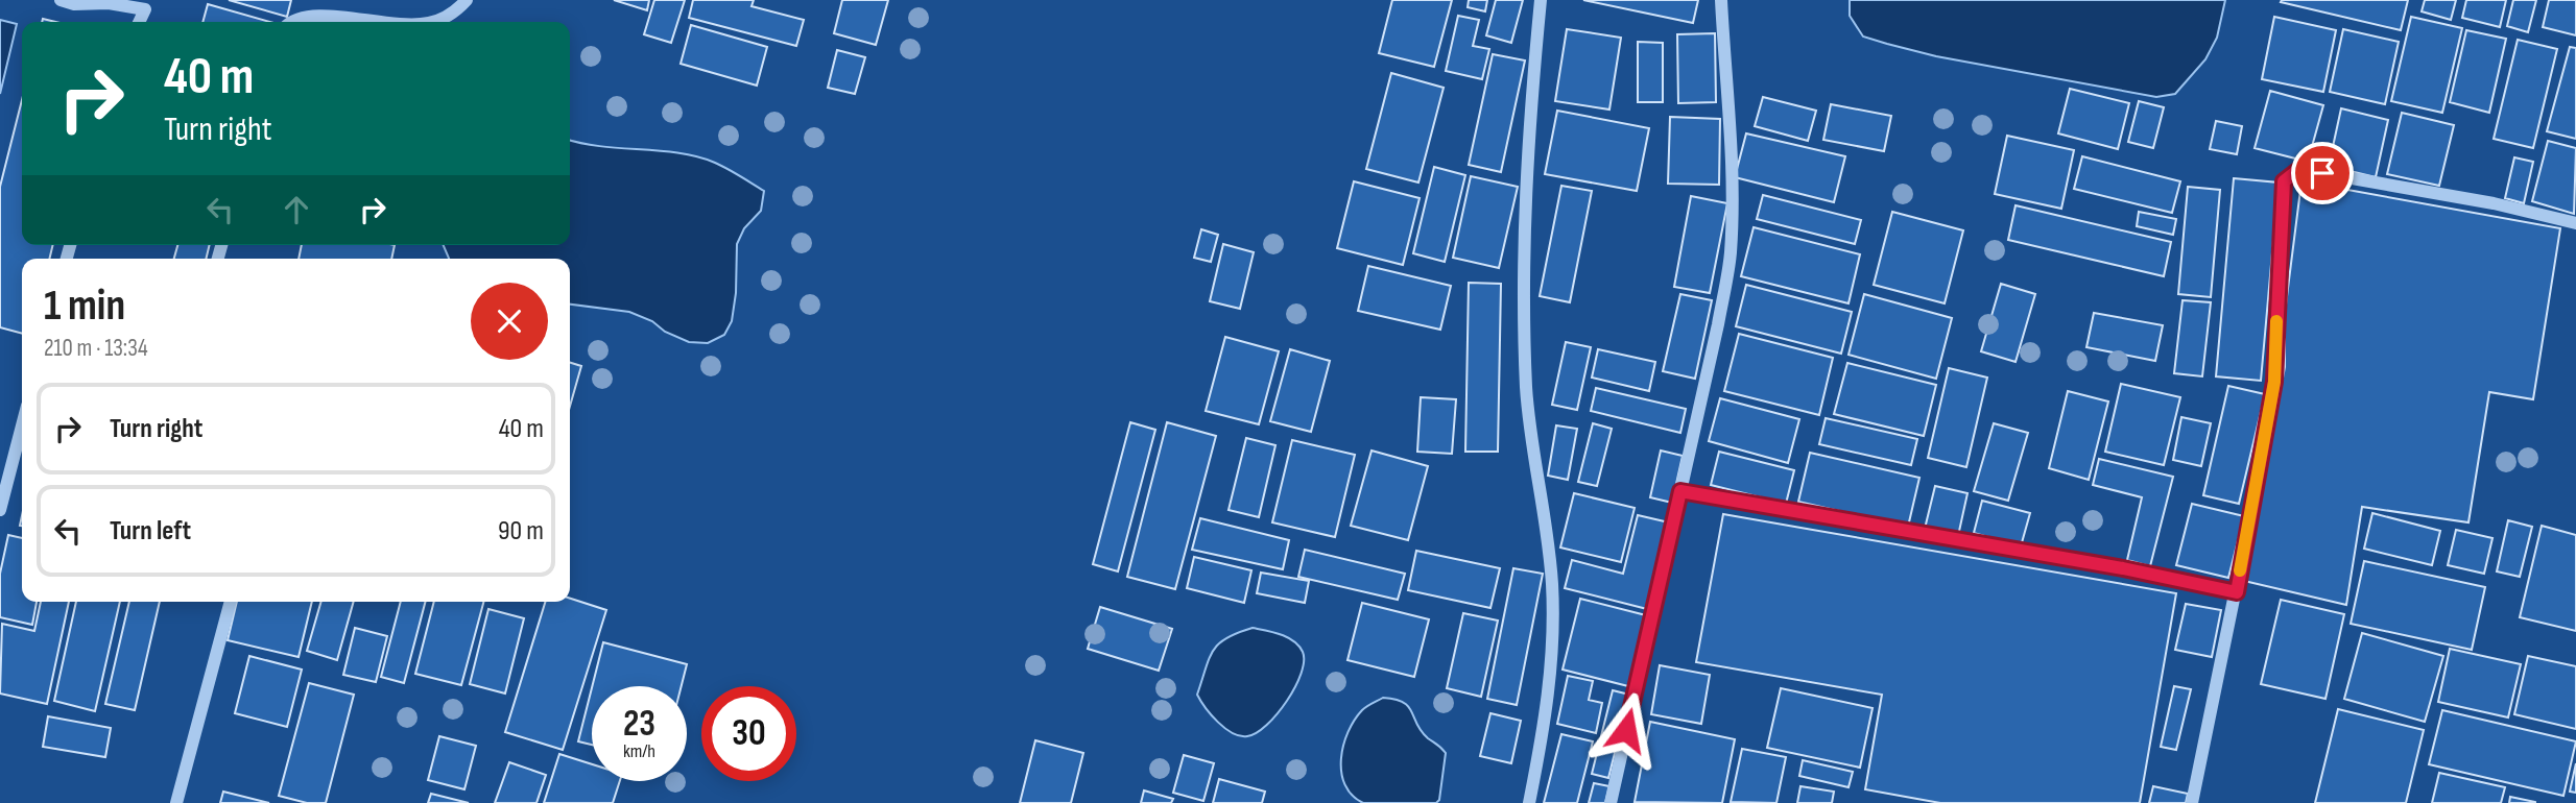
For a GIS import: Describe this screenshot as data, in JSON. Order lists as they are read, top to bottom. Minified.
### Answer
{"page":{"turn":["40 m","Turn right"],"heading":["1 min","210 m · 13:34"],"list":[{"name":"Turn right","value":"40 m"},{"name":"Turn left","value":"90 m"}],"speed":"23 km/h","limit":"30"}}
